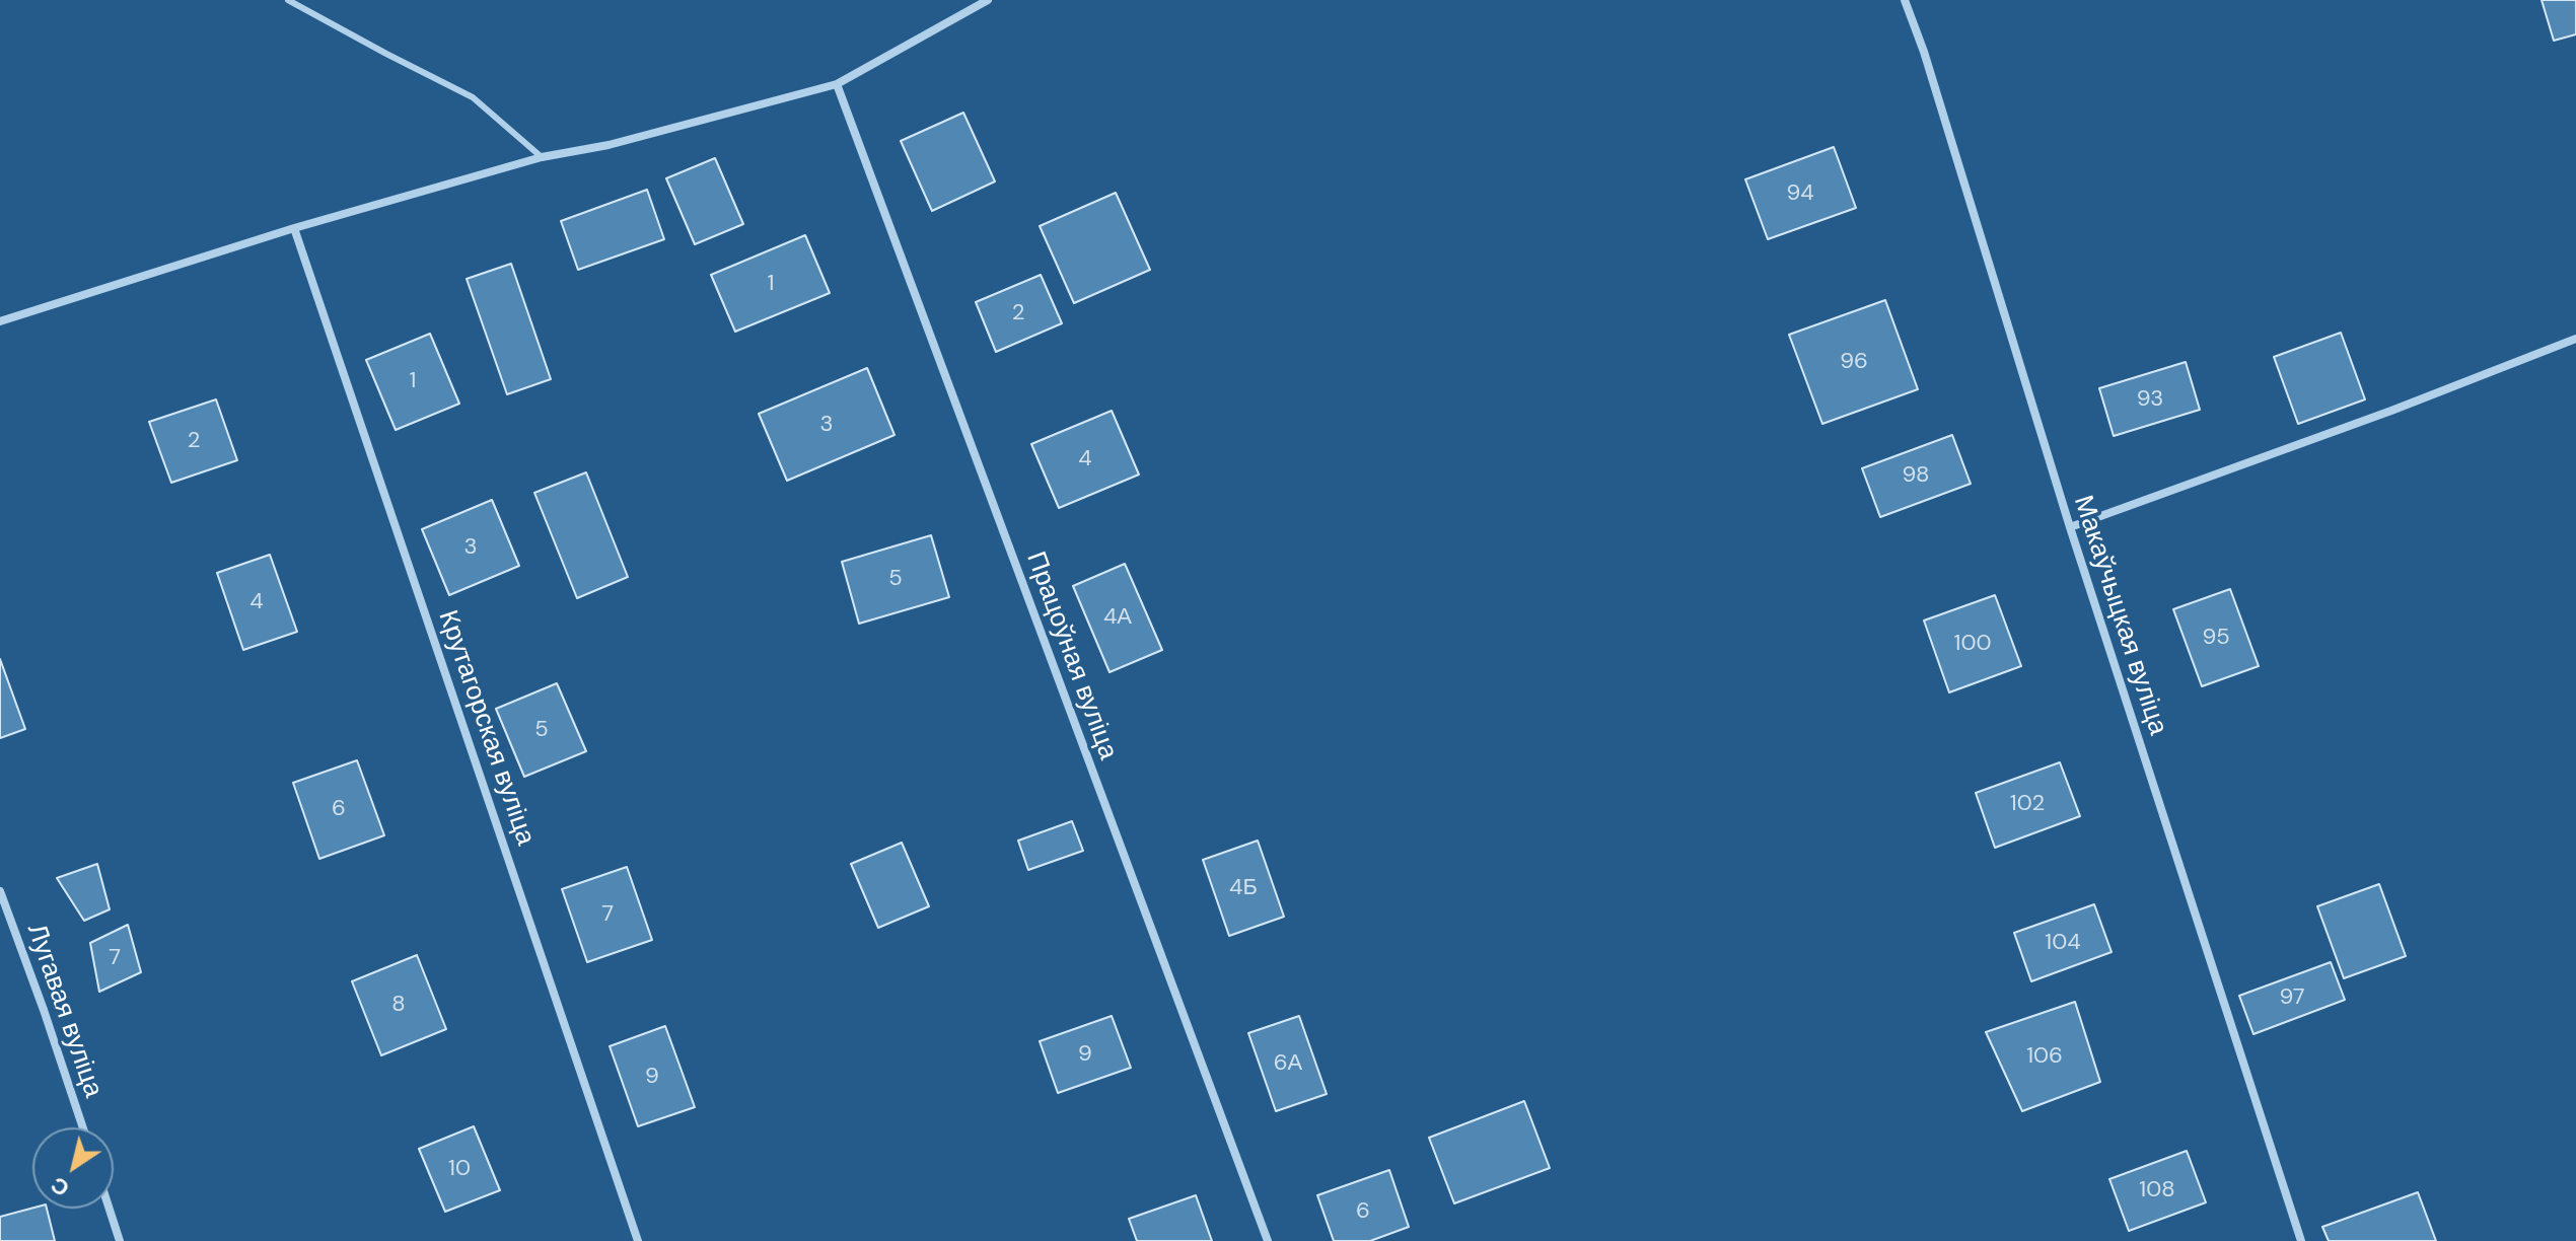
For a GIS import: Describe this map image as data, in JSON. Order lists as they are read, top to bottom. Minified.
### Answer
{"streets":{"street":["Макаўчыцкая вуліца","Працоўная вуліца","Крутагорская вуліца","Лугавая вуліца"]},"house_numbers":["94","1","2","96","1","93","3","2","4","98","3","5","4","4А","95","100","5","102","6","4Б","7","104","7","97","8","9","106","6А","9","10","108","6"],"north":"bottom left"}
